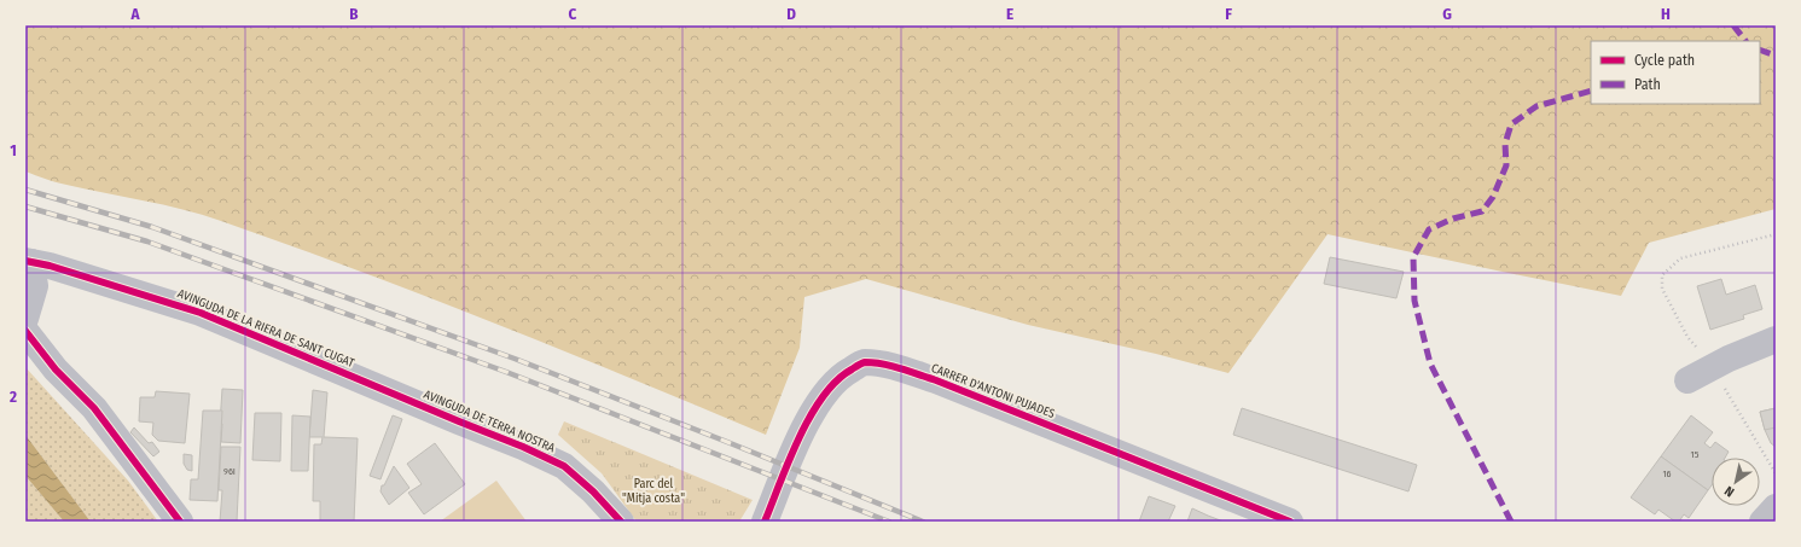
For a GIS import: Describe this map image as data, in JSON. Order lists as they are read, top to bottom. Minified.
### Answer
{"streets":{"street":["AVINGUDA DE LA RIERA DE SANT CUGAT","CARRER D'ANTONI PUJADES","AVINGUDA DE TERRA NOSTRA"]},"crossings":[["AVINGUDA DE LA RIERA DE SANT CUGAT","AVINGUDA DE TERRA NOSTRA"]],"parks":["Parc del \"Mitja costa\""],"house_numbers":["15","96I","16"],"legend":["Cycle path","Path"],"north":"bottom left","grid":{"columns":["A","B","C","D","E","F","G","H"],"rows":["1","2"]}}
